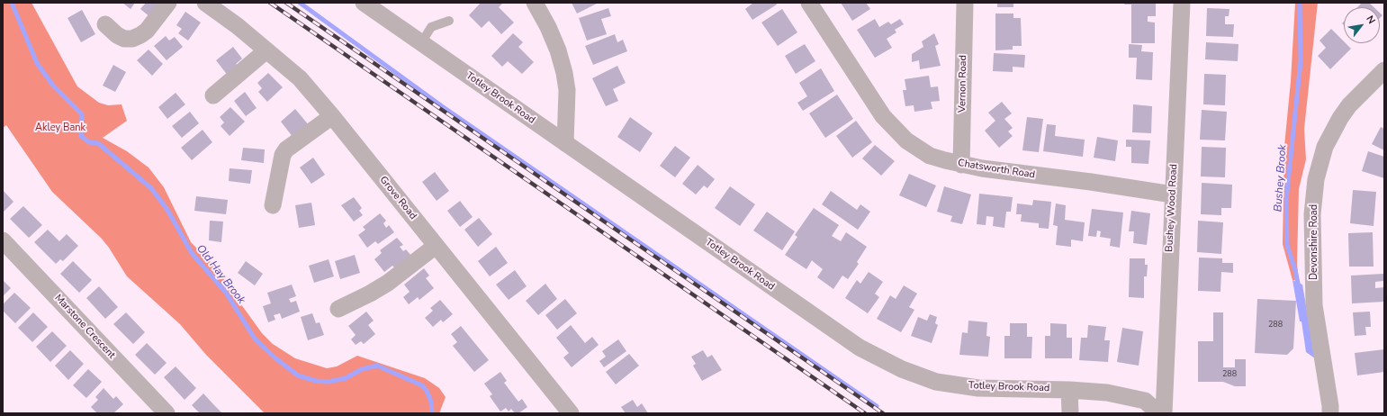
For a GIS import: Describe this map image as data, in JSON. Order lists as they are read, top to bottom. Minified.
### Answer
{"streets":{"street":["Vernon Road","Totley Brook Road","Chatsworth Road","Grove Road","Bushey Wood Road","Devonshire Road","Marstone Crescent"]},"crossings":[["Vernon Road","Chatsworth Road"],["Chatsworth Road","Bushey Wood Road"]],"water":["Bushey Brook","Old Hay Brook"],"parks":["Akley Bank"],"house_numbers":["288","288"],"north":"top right"}
